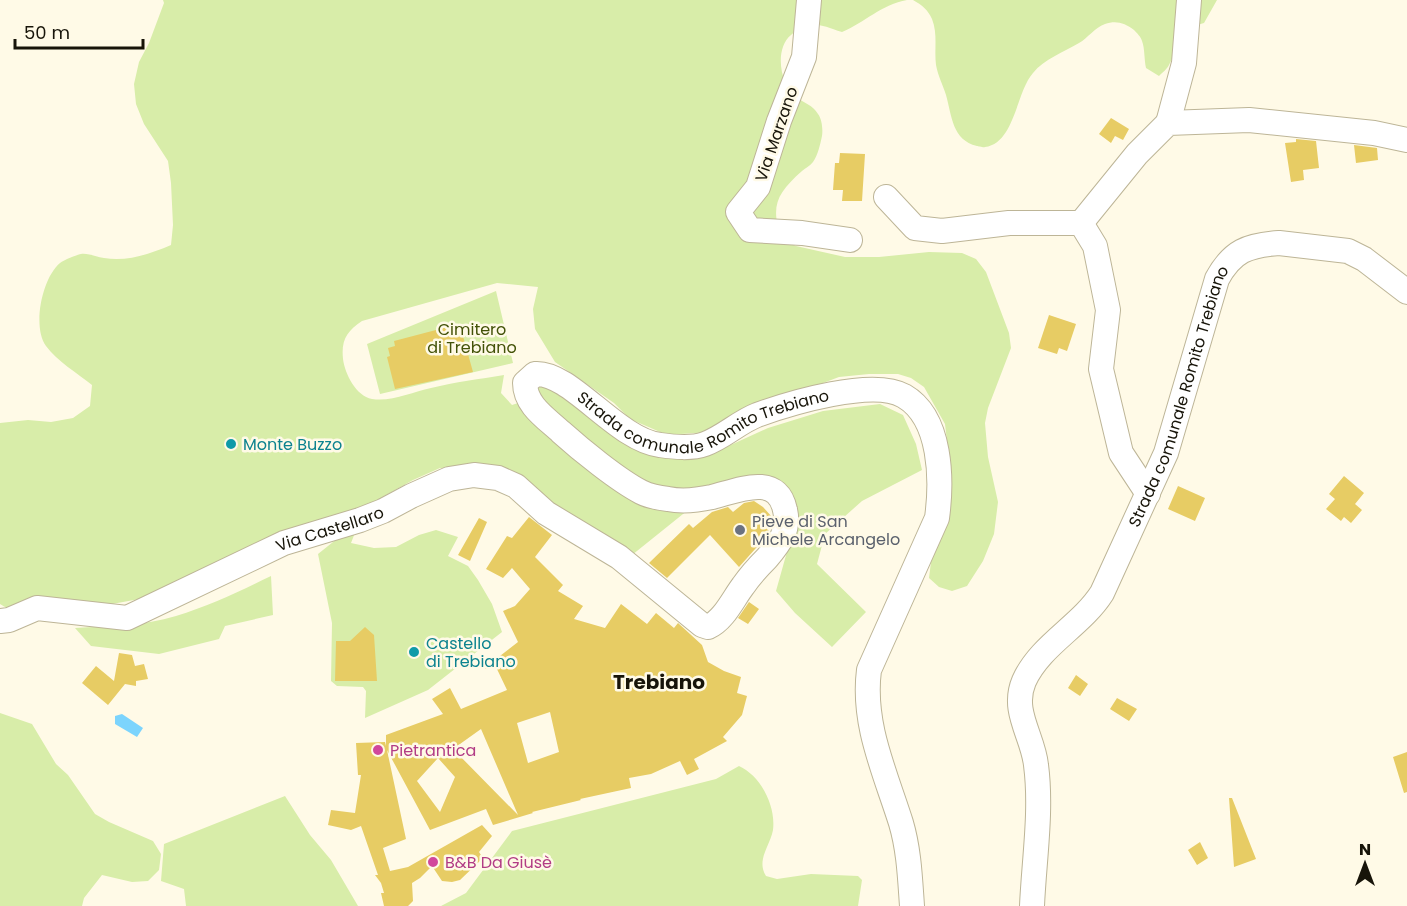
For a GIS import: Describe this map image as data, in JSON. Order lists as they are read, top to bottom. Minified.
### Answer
{"streets":{"street":["Via Marzano","Strada comunale Romito Trebiano","Via Castellaro"]},"crossings":[["Strada comunale Romito Trebiano","Via Castellaro"]],"districts":["Trebiano"],"parks":["Cimitero di Trebiano"],"places":["Monte Buzzo","Pieve di San Michele Arcangelo","Castello di Trebiano","Pietrantica","B&B Da Giusè"],"scale_bar":"50 m","north":"top"}
